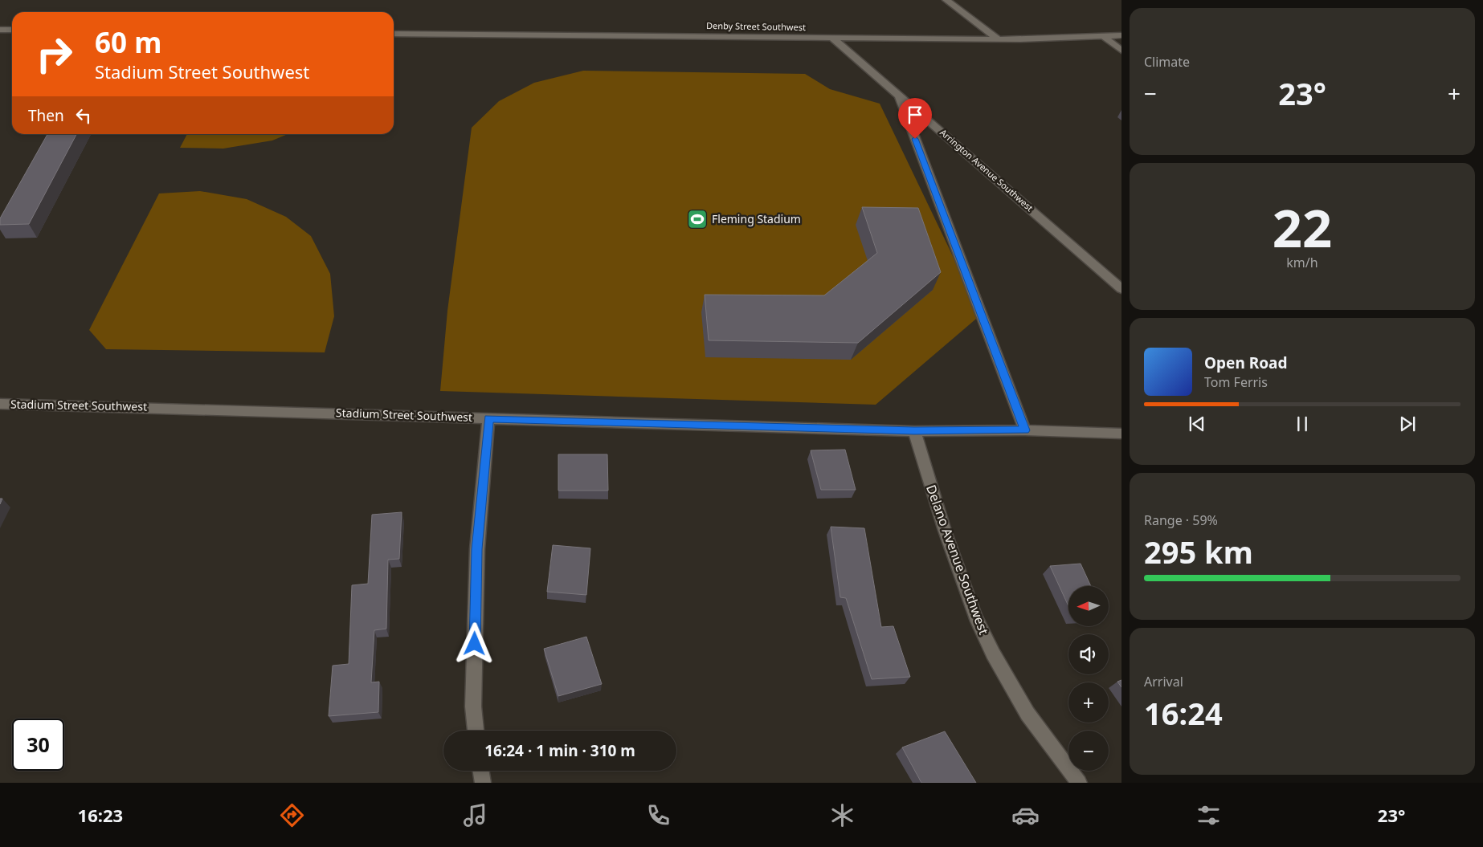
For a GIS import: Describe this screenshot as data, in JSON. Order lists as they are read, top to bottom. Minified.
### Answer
{"streets":{"street":["Denby Street Southwest","Arrington Avenue Southwest","Stadium Street Southwest","Delano Avenue Southwest"]},"crossings":[["Denby Street Southwest","Arrington Avenue Southwest"],["Stadium Street Southwest","Delano Avenue Southwest"]],"places":{"sports":["Fleming Stadium"]},"north":"left","page":{"tile":["Climate",["22","km/h"],["Range · 59%","295 km"],["Arrival","16:24"]],"turn":["60 m","Stadium Street Southwest"],"heat":["−","23°","+"],"then":"Then","song":["Open Road","Tom Ferris"],"map_buttons":["+","−"],"limit":"30","trip":"16:24 · 1 min · 310 m","tabs":["16:23","23°"]}}
